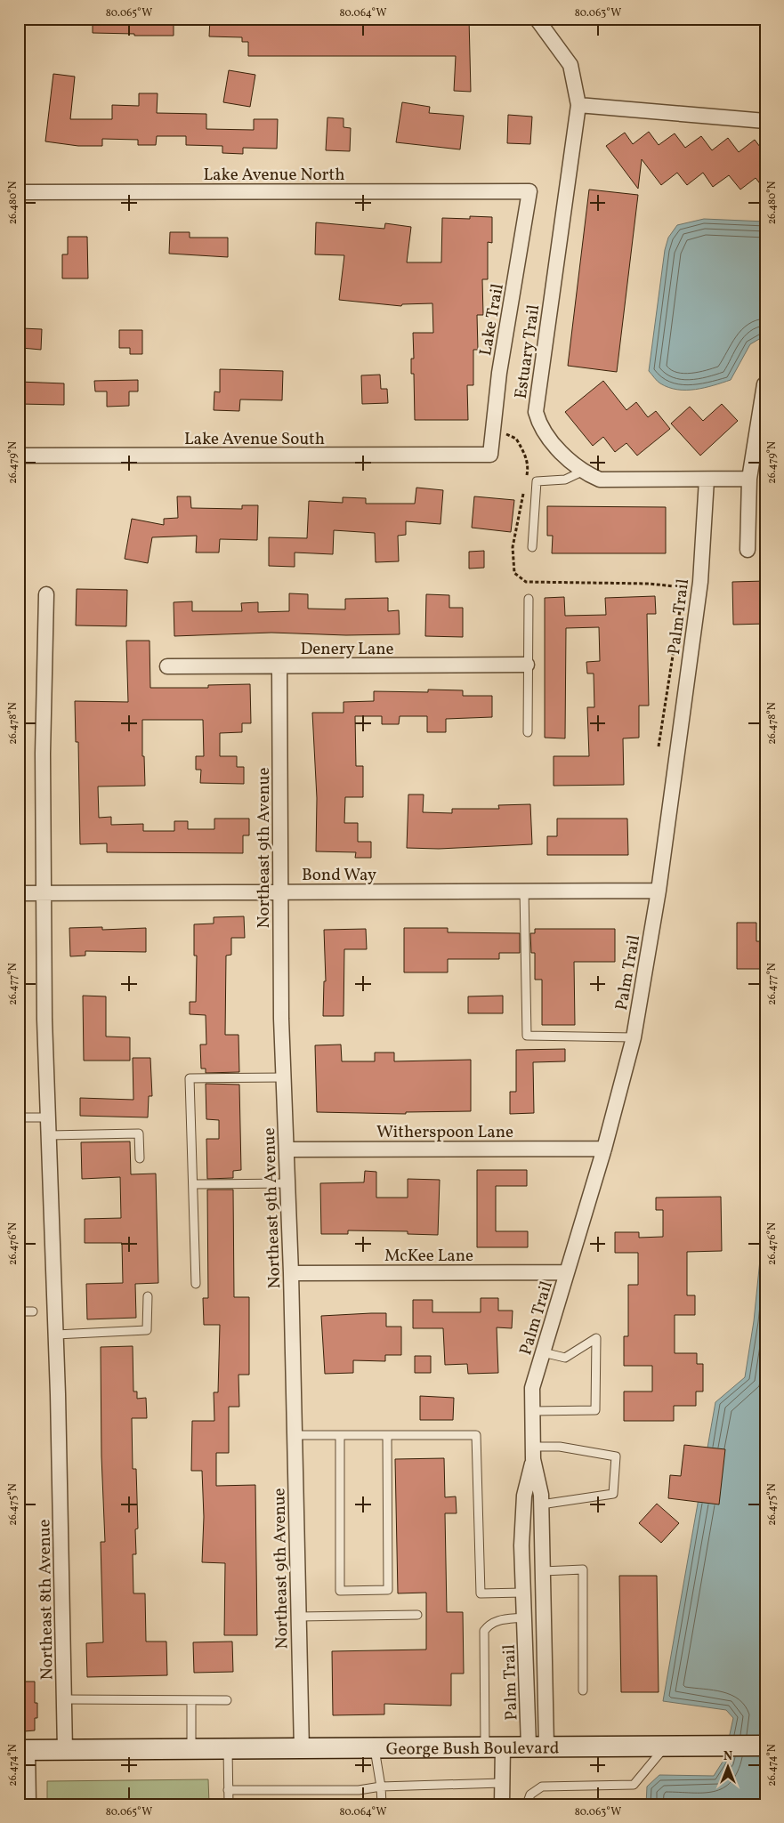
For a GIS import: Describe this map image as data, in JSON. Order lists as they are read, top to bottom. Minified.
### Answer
{"streets":{"street":["Lake Avenue North","Lake Trail","Estuary Trail","Lake Avenue South","Palm Trail","Denery Lane","Northeast 9th Avenue","Bond Way","Witherspoon Lane","McKee Lane","Northeast 8th Avenue","George Bush Boulevard"]},"crossings":[["Lake Avenue North","Lake Trail"],["Lake Trail","Lake Avenue South"],["Estuary Trail","Palm Trail"],["Palm Trail","Bond Way"],["Palm Trail","Witherspoon Lane"],["Palm Trail","McKee Lane"],["Palm Trail","George Bush Boulevard"],["Denery Lane","Northeast 9th Avenue"],["Northeast 9th Avenue","Bond Way"],["Northeast 9th Avenue","Witherspoon Lane"],["Northeast 9th Avenue","McKee Lane"],["Northeast 9th Avenue","George Bush Boulevard"],["Bond Way","Northeast 8th Avenue"],["Northeast 8th Avenue","George Bush Boulevard"]],"north":"top","coordinates":["80.065°W","80.064°W","80.063°W","26.480°N","26.479°N","26.478°N","26.477°N","26.476°N","26.475°N","26.474°N"]}
